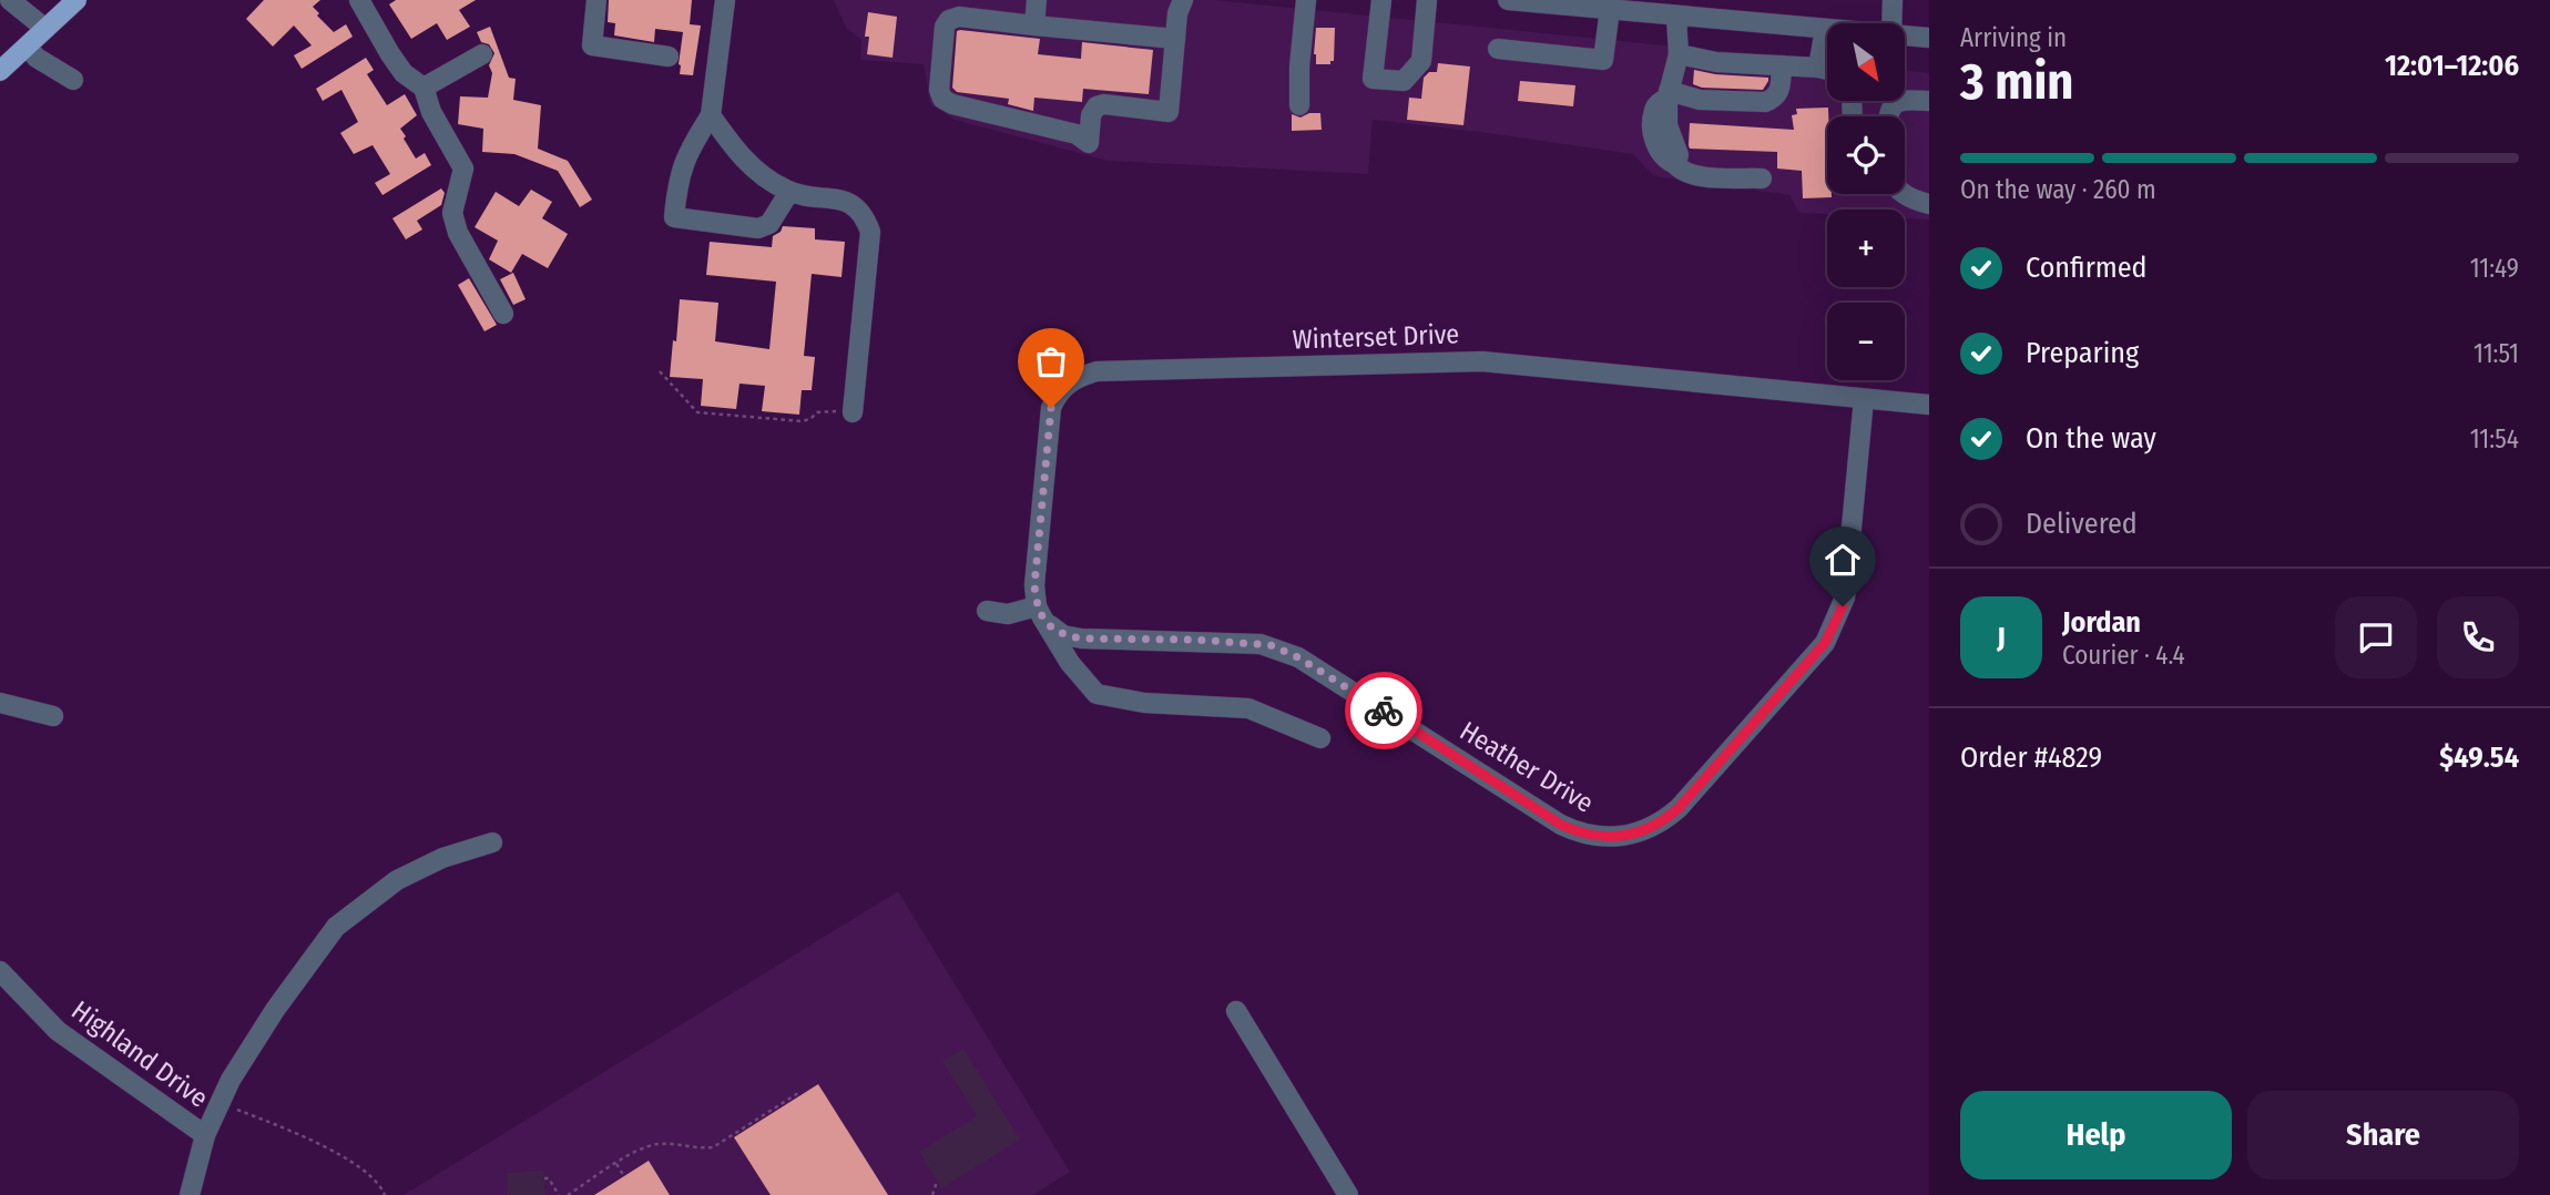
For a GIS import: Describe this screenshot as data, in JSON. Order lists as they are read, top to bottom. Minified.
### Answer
{"streets":{"street":["Winterset Drive","Heather Drive","Highland Drive"]},"crossings":[["Winterset Drive","Heather Drive"]],"north":"bottom right","page":{"heading":["3 min","Arriving in","12:01–12:06"],"panel":["Jordan","Courier · 4.4","Order #4829","$49.54"],"map_buttons":["+","−"],"bar":"On the way · 260 m","list":[["Confirmed","11:49"],["Preparing","11:51"],["On the way","11:54"],"Delivered"],"round":"J","buttons":["Help","Share"]}}
